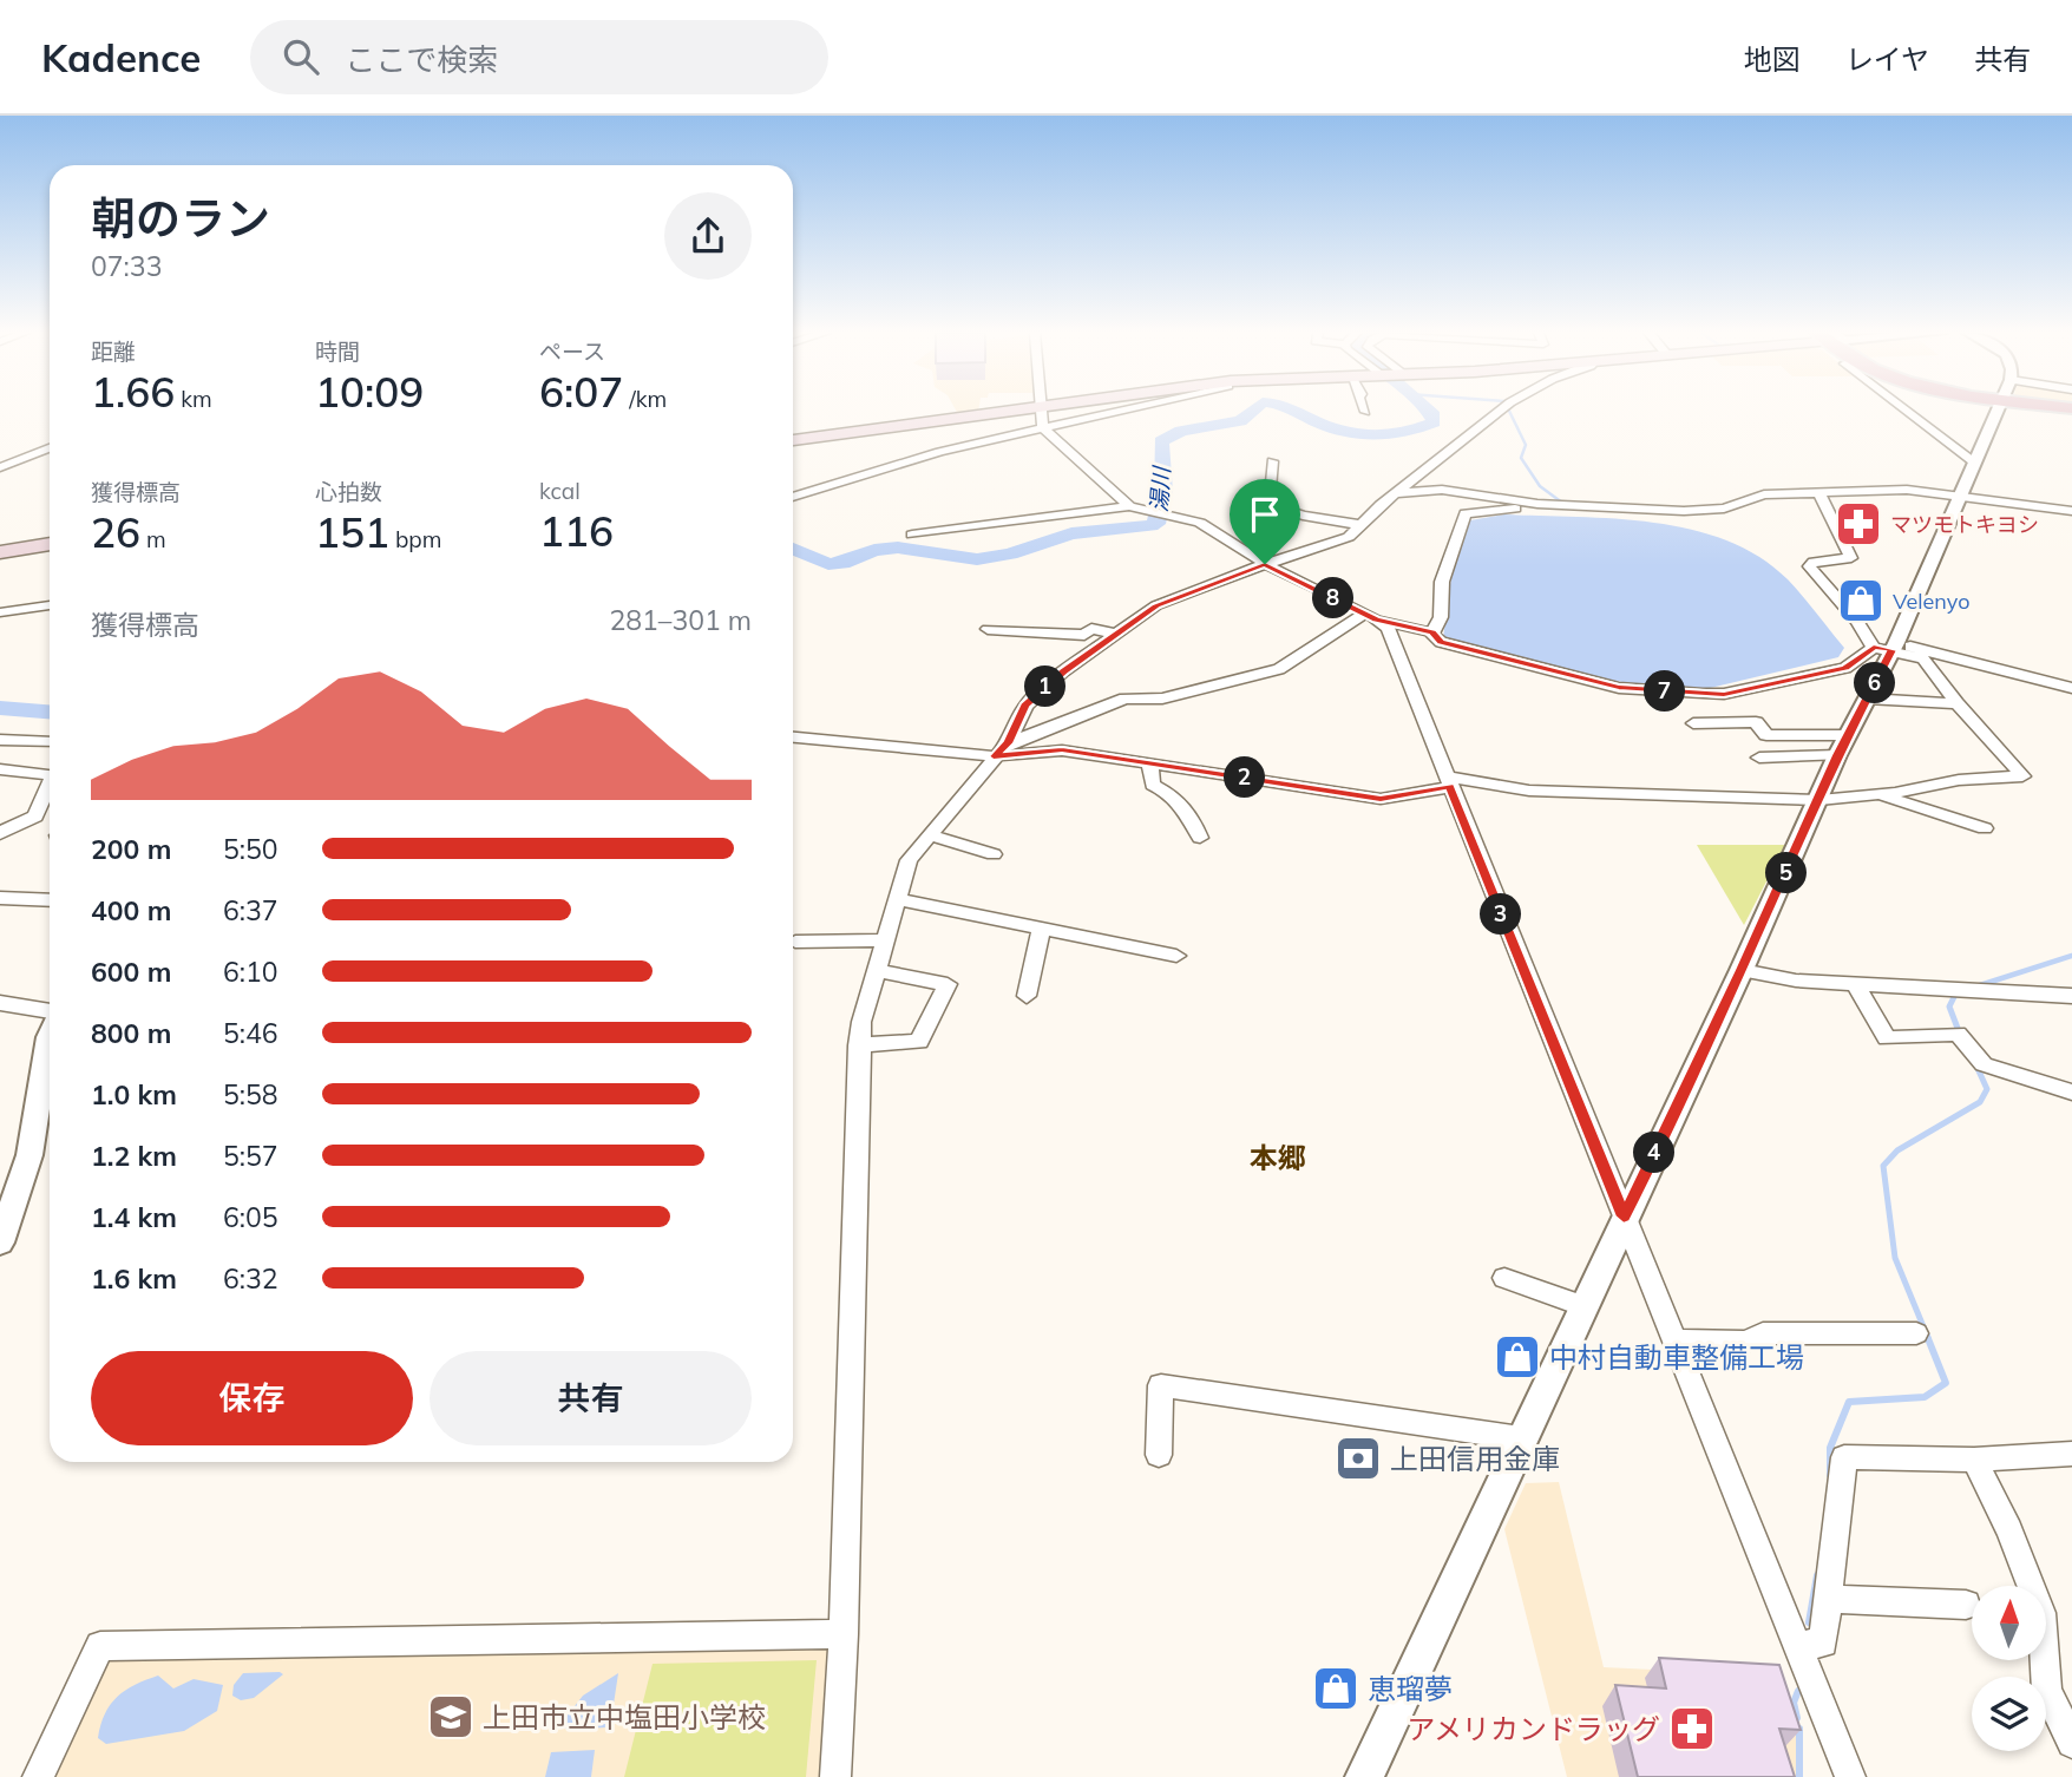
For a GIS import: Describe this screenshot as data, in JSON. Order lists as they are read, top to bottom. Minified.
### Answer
{"districts":["本郷"],"water":["湯川"],"places":{"pharmacy":["マツモトキヨシ","アメリカンドラッグ"],"shop":["Velenyo","中村自動車整備工場","恵瑠夢"],"bank":["上田信用金庫"],"school or university":["上田市立中塩田小学校"]},"north":"top","page":{"header":"Kadence","search":"ここで検索","nav":["地図","レイヤ","共有"],"heading":["朝のラン","07:33"],"stats":[["距離","1.66 km"],["時間","10:09"],["ペース","6:07 /km"],["獲得標高","26 m"],["心拍数","151 bpm"],["kcal","116"]],"pins":["8","6","1","7","2","5","3","4"],"chart":["獲得標高","281–301 m"],"list":[{"name":"200 m","note":"5:50"},{"name":"400 m","note":"6:37"},{"name":"600 m","note":"6:10"},{"name":"800 m","note":"5:46"},{"name":"1.0 km","note":"5:58"},{"name":"1.2 km","note":"5:57"},{"name":"1.4 km","note":"6:05"},{"name":"1.6 km","note":"6:32"}],"buttons":["保存","共有"]}}
